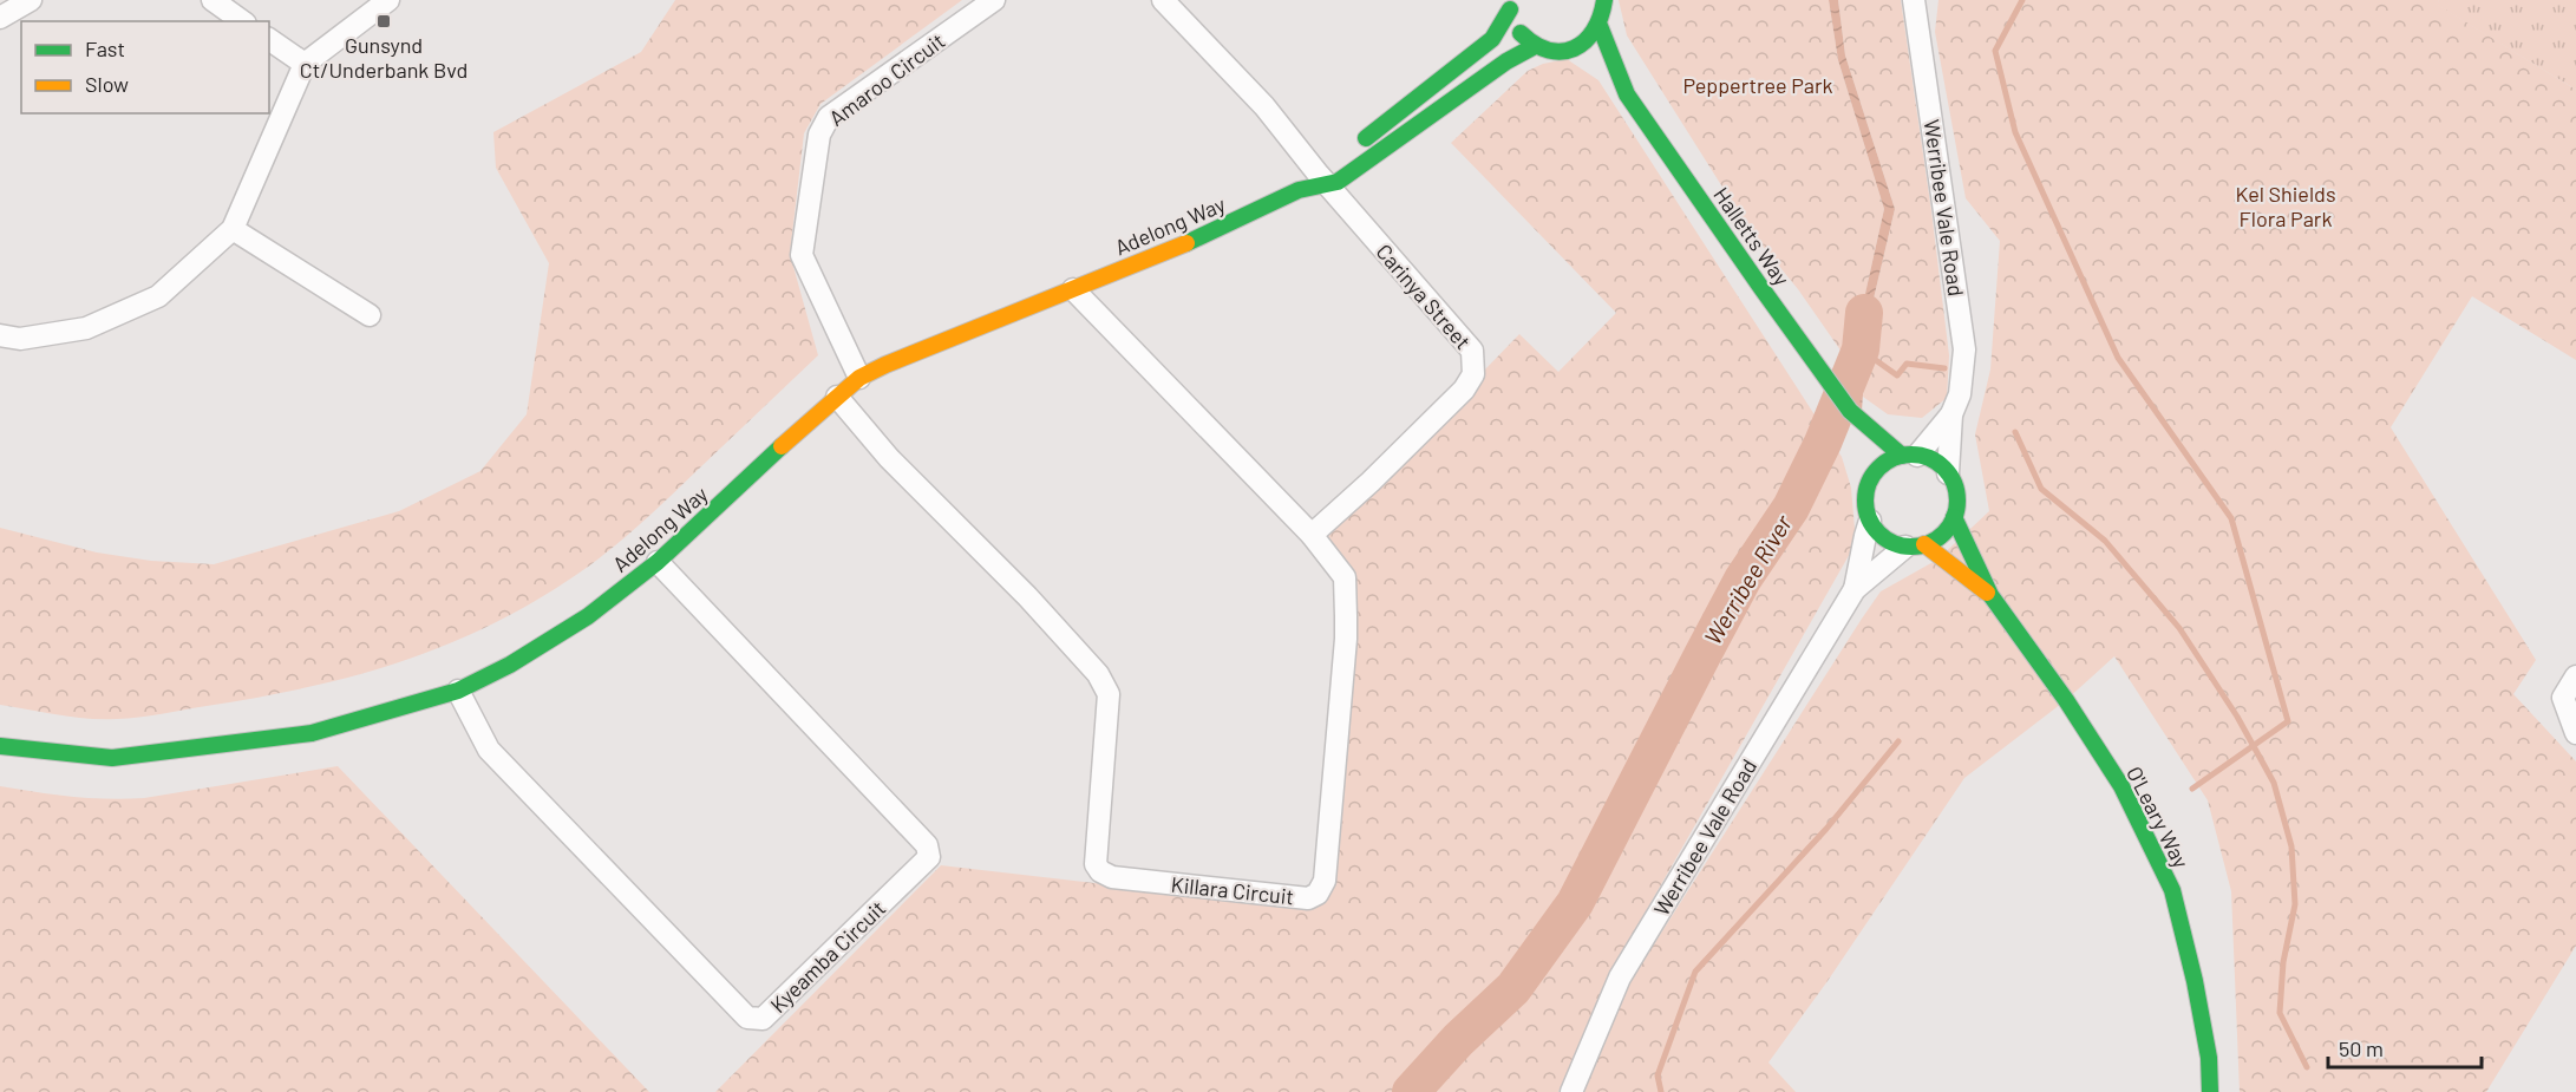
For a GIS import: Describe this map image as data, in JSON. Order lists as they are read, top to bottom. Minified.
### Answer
{"streets":{"street":["Amaroo Circuit","Werribee Vale Road","Adelong Way","Halletts Way","Carinya Street","O'Leary Way","Killara Circuit","Kyeamba Circuit"]},"crossings":[["Amaroo Circuit","Adelong Way"],["Werribee Vale Road","Halletts Way"],["Werribee Vale Road","O'Leary Way"],["Adelong Way","Carinya Street"],["Adelong Way","Killara Circuit"],["Adelong Way","Kyeamba Circuit"],["Halletts Way","O'Leary Way"],["Carinya Street","Killara Circuit"]],"water":["Werribee River"],"parks":["Peppertree Park","Kel Shields Flora Park"],"places":{"transit":["Gunsynd Ct/Underbank Bvd"]},"legend":["Fast","Slow"],"scale_bar":"50 m"}
